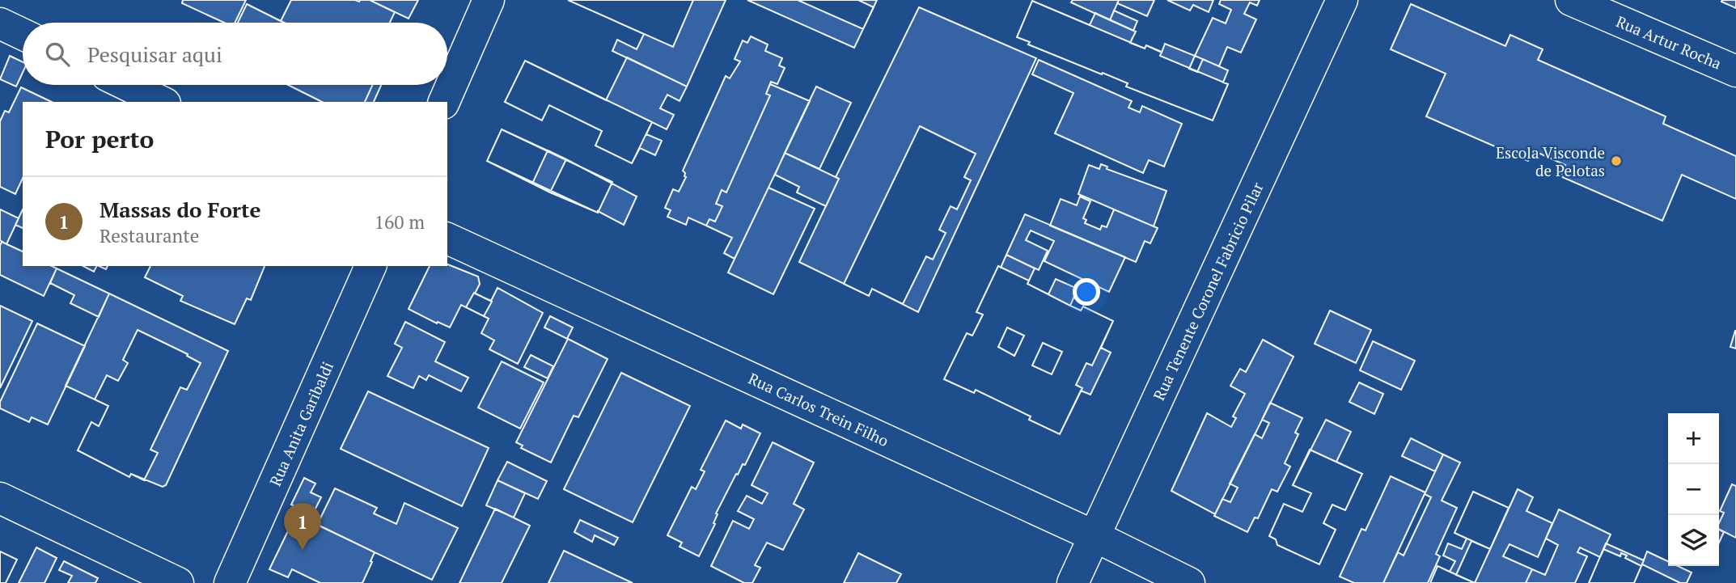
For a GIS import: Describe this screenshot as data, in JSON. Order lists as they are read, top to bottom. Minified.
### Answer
{"streets":{"street":["Rua Artur Rocha","Rua Tenente Coronel Fabricio Pilar","Rua Carlos Trein Filho","Rua Anita Garibaldi"]},"crossings":[["Rua Tenente Coronel Fabricio Pilar","Rua Carlos Trein Filho"]],"places":["Escola Visconde de Pelotas"],"page":{"search":"Pesquisar aqui","heading":"Por perto","list":[{"mark":"1","name":"Massas do Forte","note":"Restaurante","value":"160 m"}],"map_buttons":["+","−"],"pins":"1"}}
